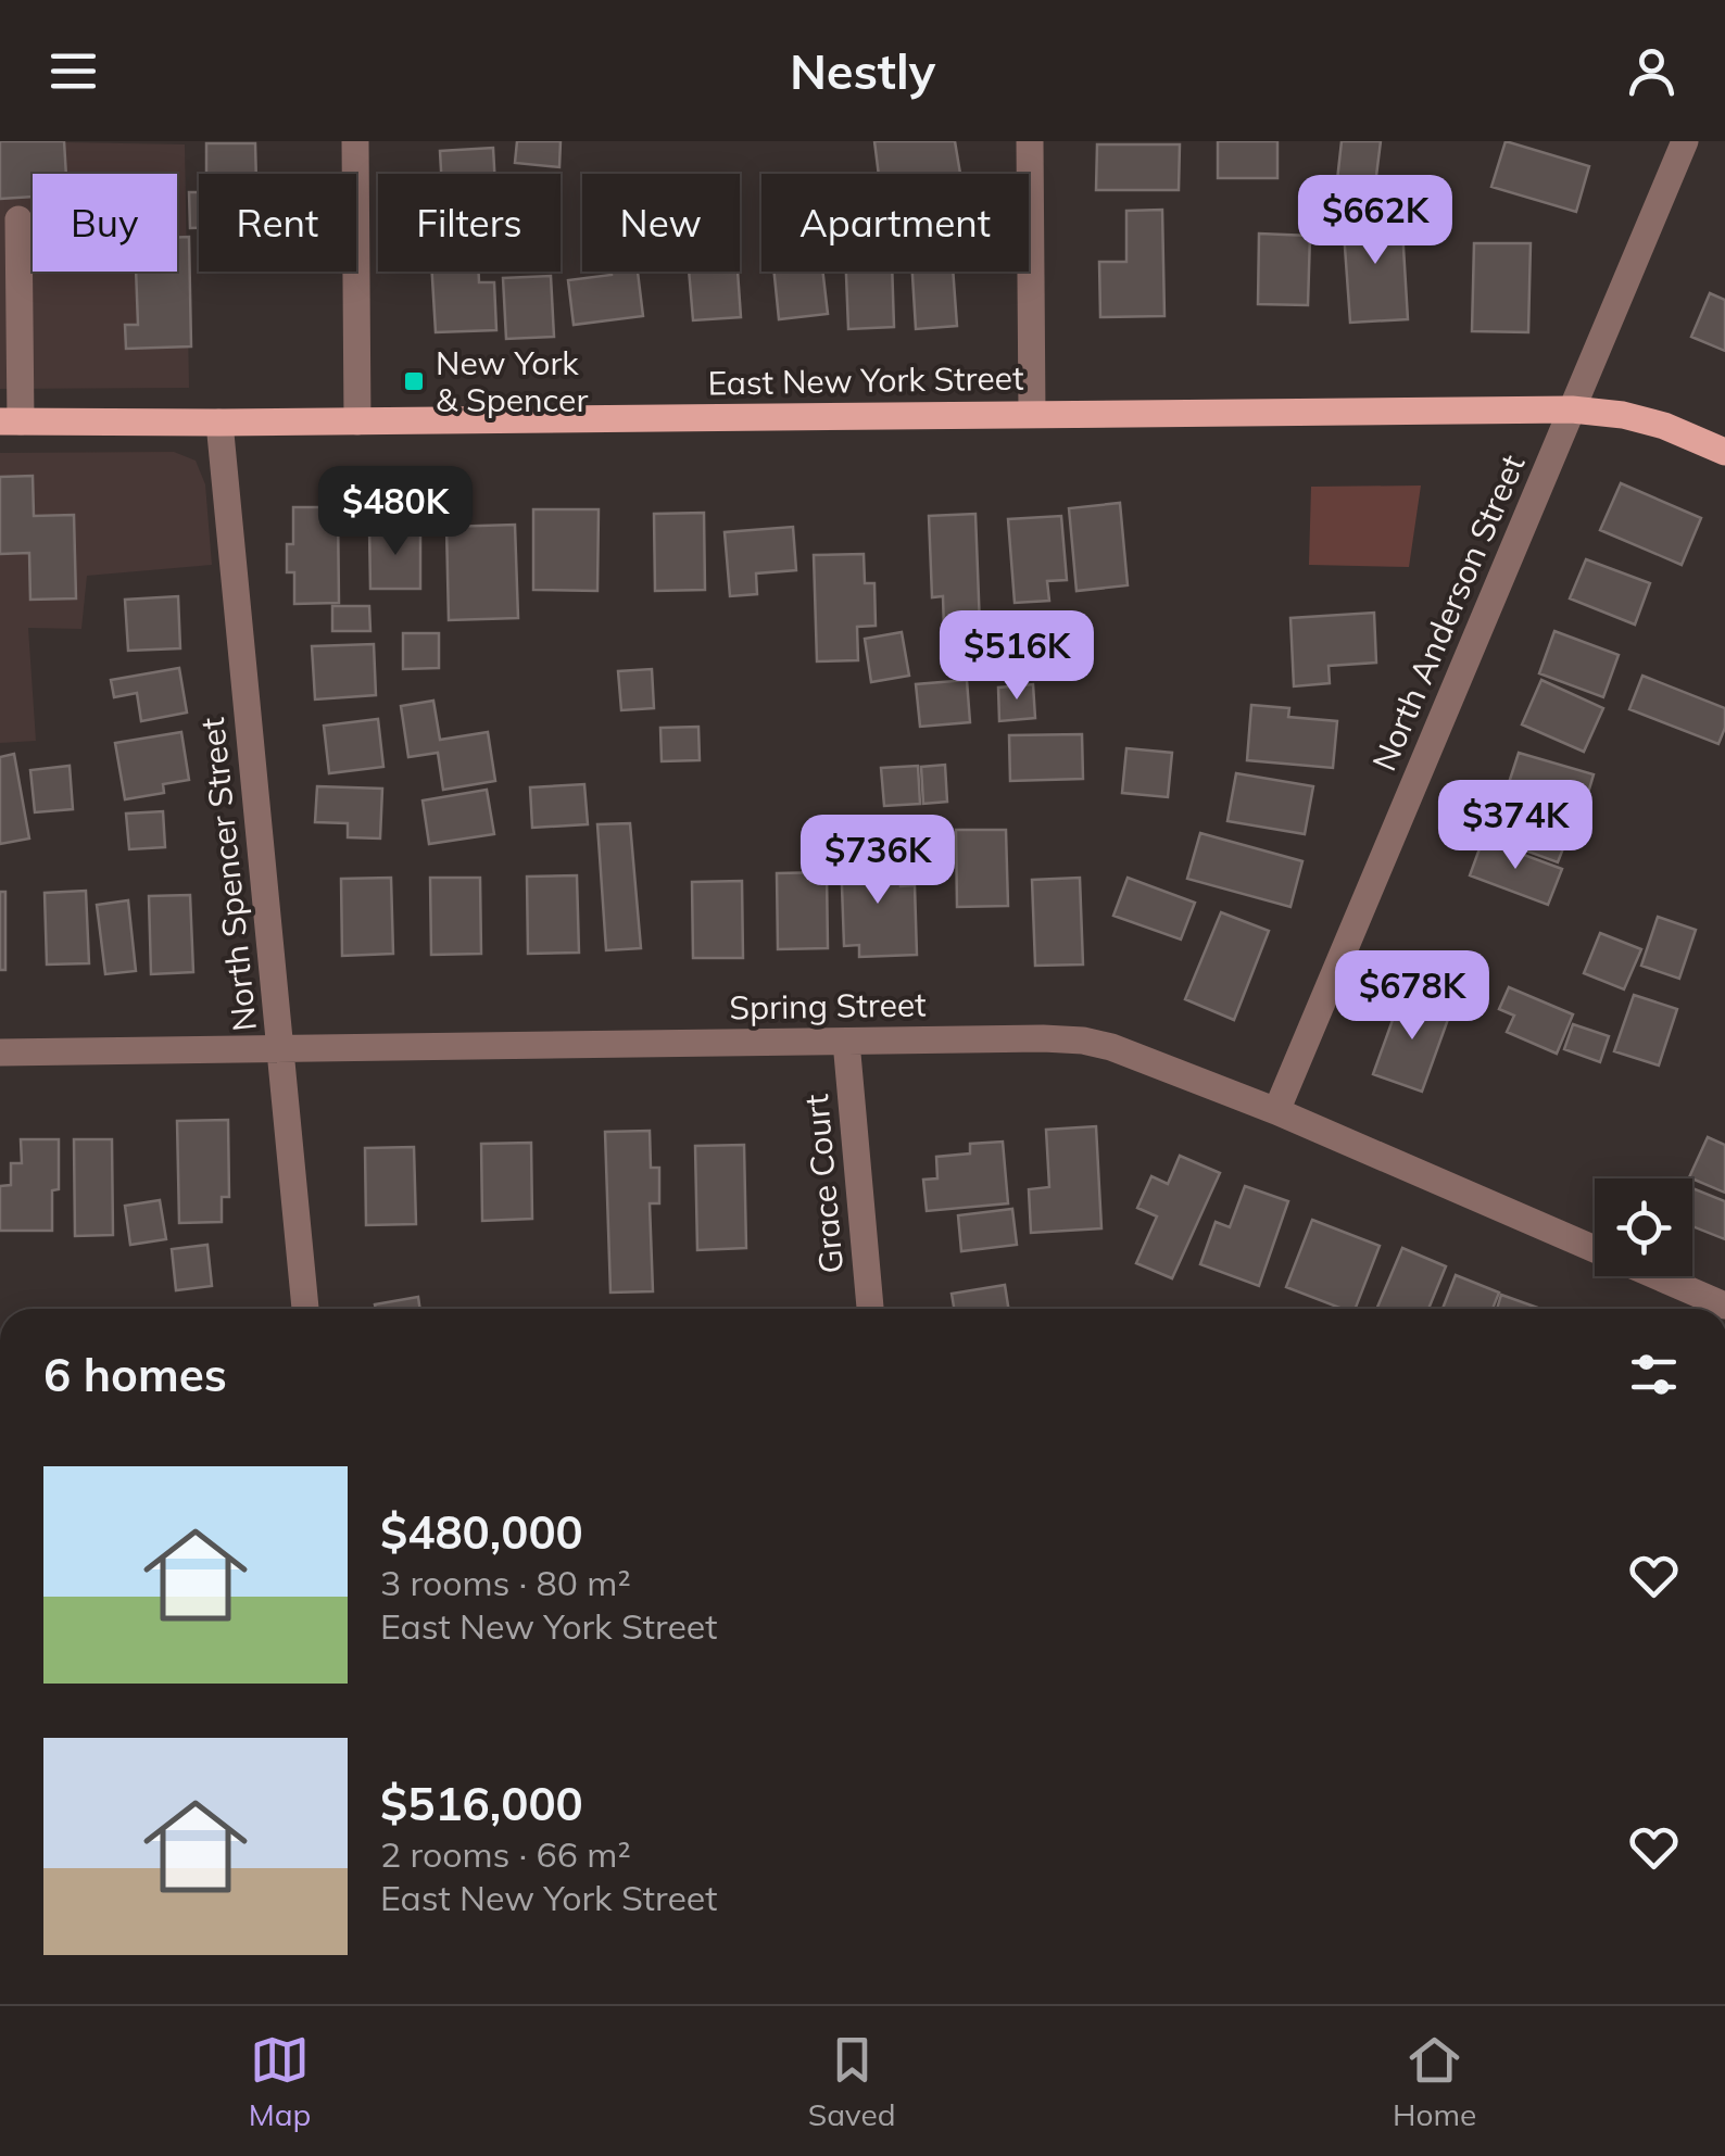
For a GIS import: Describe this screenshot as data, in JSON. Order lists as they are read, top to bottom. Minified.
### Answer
{"streets":{"main road":["East New York Street"],"street":["North Anderson Street","North Spencer Street","Spring Street","Grace Court"]},"crossings":[["East New York Street","North Anderson Street"],["East New York Street","North Spencer Street"],["North Anderson Street","Spring Street"],["North Spencer Street","Spring Street"],["Spring Street","Grace Court"]],"places":{"transit":["New York & Spencer"]},"page":{"header":"Nestly","chip":["Buy","Rent","Filters","New","Apartment"],"price":["$662K","$480K","$516K","$374K","$736K","$678K"],"heading":"6 homes","list":[{"name":"$480,000","note":"3 rooms · 80 m² · East New York Street"},{"name":"$516,000","note":"2 rooms · 66 m² · East New York Street"}],"tabs":["Map","Saved","Home"]}}
